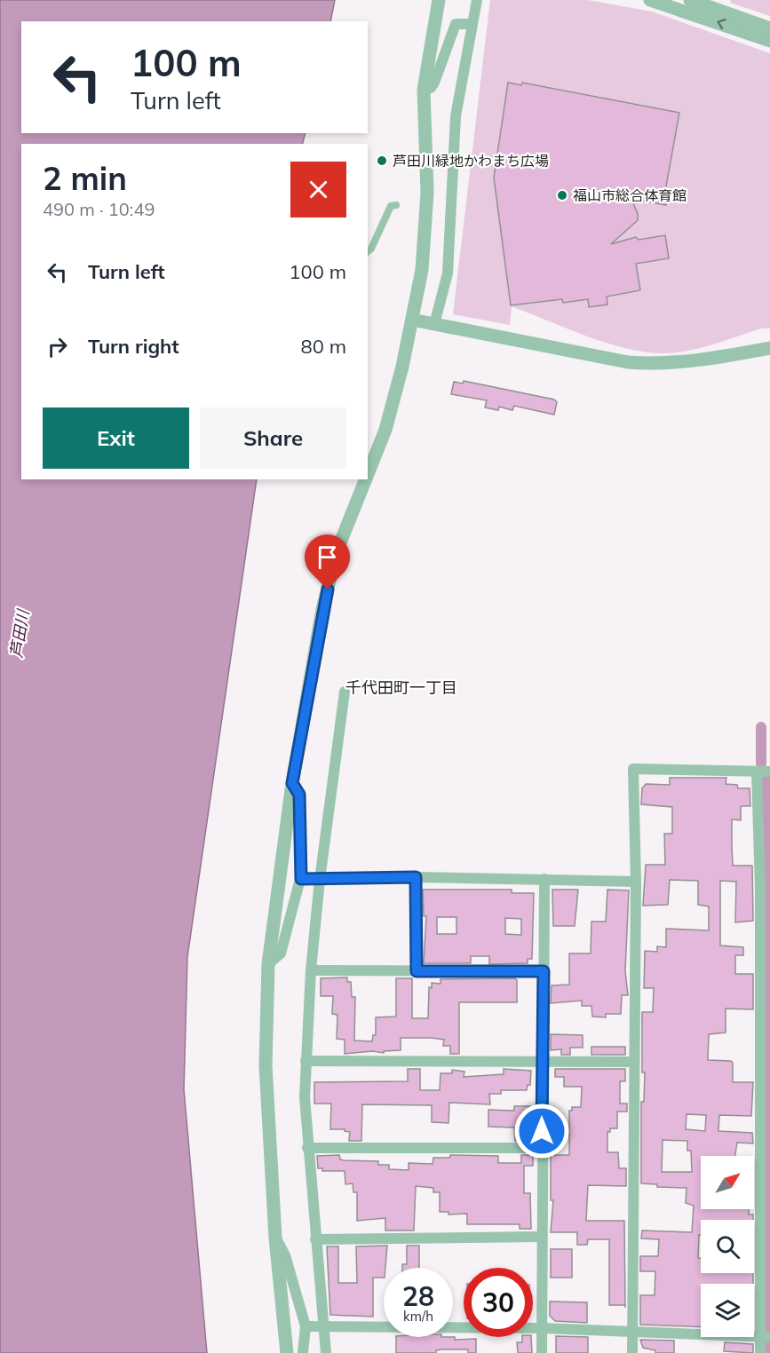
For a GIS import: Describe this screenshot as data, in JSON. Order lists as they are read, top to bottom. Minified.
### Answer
{"districts":["千代田町一丁目"],"water":["芦田川"],"places":["芦田川緑地かわまち広場","福山市総合体育館"],"north":"top right","page":{"turn":["100 m","Turn left"],"heading":["2 min","490 m · 10:49"],"list":[{"name":"Turn left","value":"100 m"},{"name":"Turn right","value":"80 m"}],"buttons":["Exit","Share"],"speed":"28 km/h","limit":"30"}}
